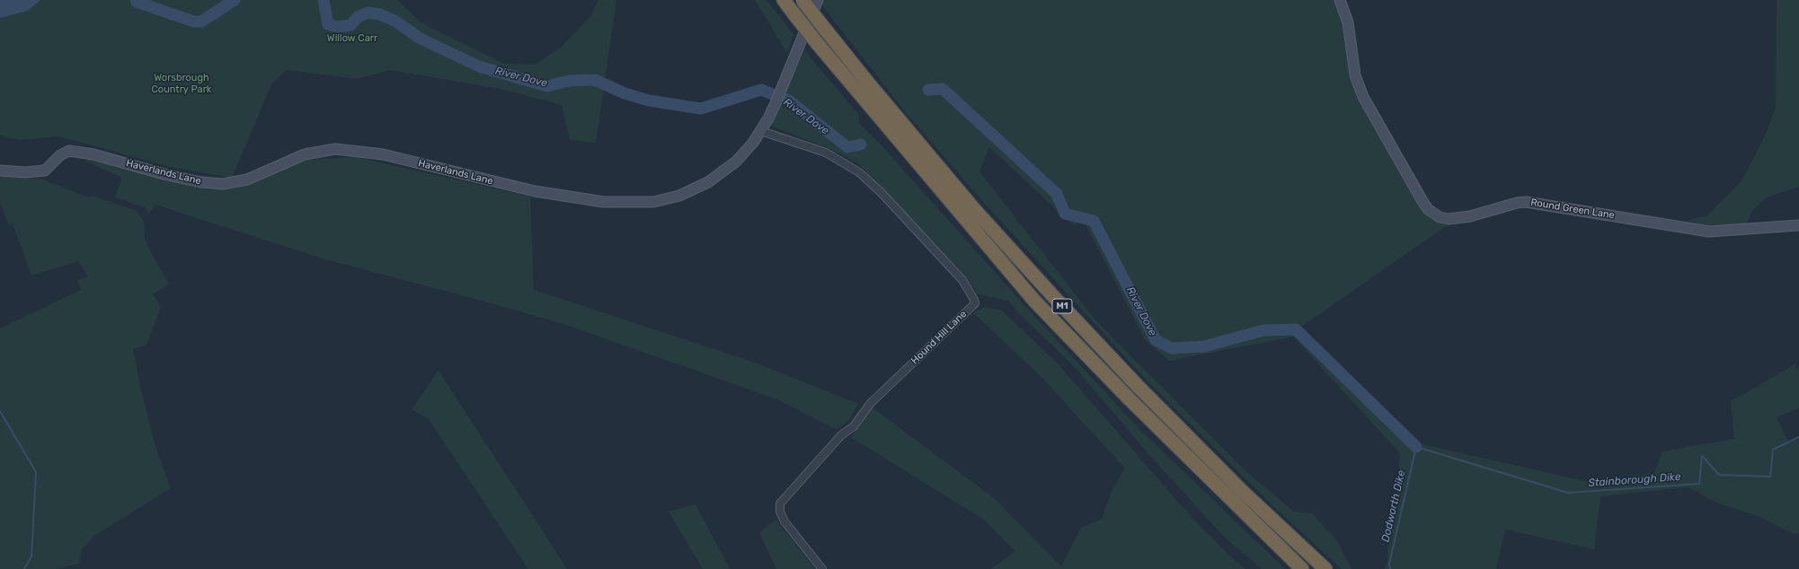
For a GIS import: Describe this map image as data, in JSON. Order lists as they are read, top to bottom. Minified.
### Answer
{"streets":{"highway":["M1"],"street":["Haverlands Lane","Round Green Lane","Hound Hill Lane"]},"crossings":[["Haverlands Lane","Hound Hill Lane"]],"water":["River Dove","Stainborough Dike","Dodworth Dike"],"parks":["Willow Carr","Worsbrough Country Park"]}
